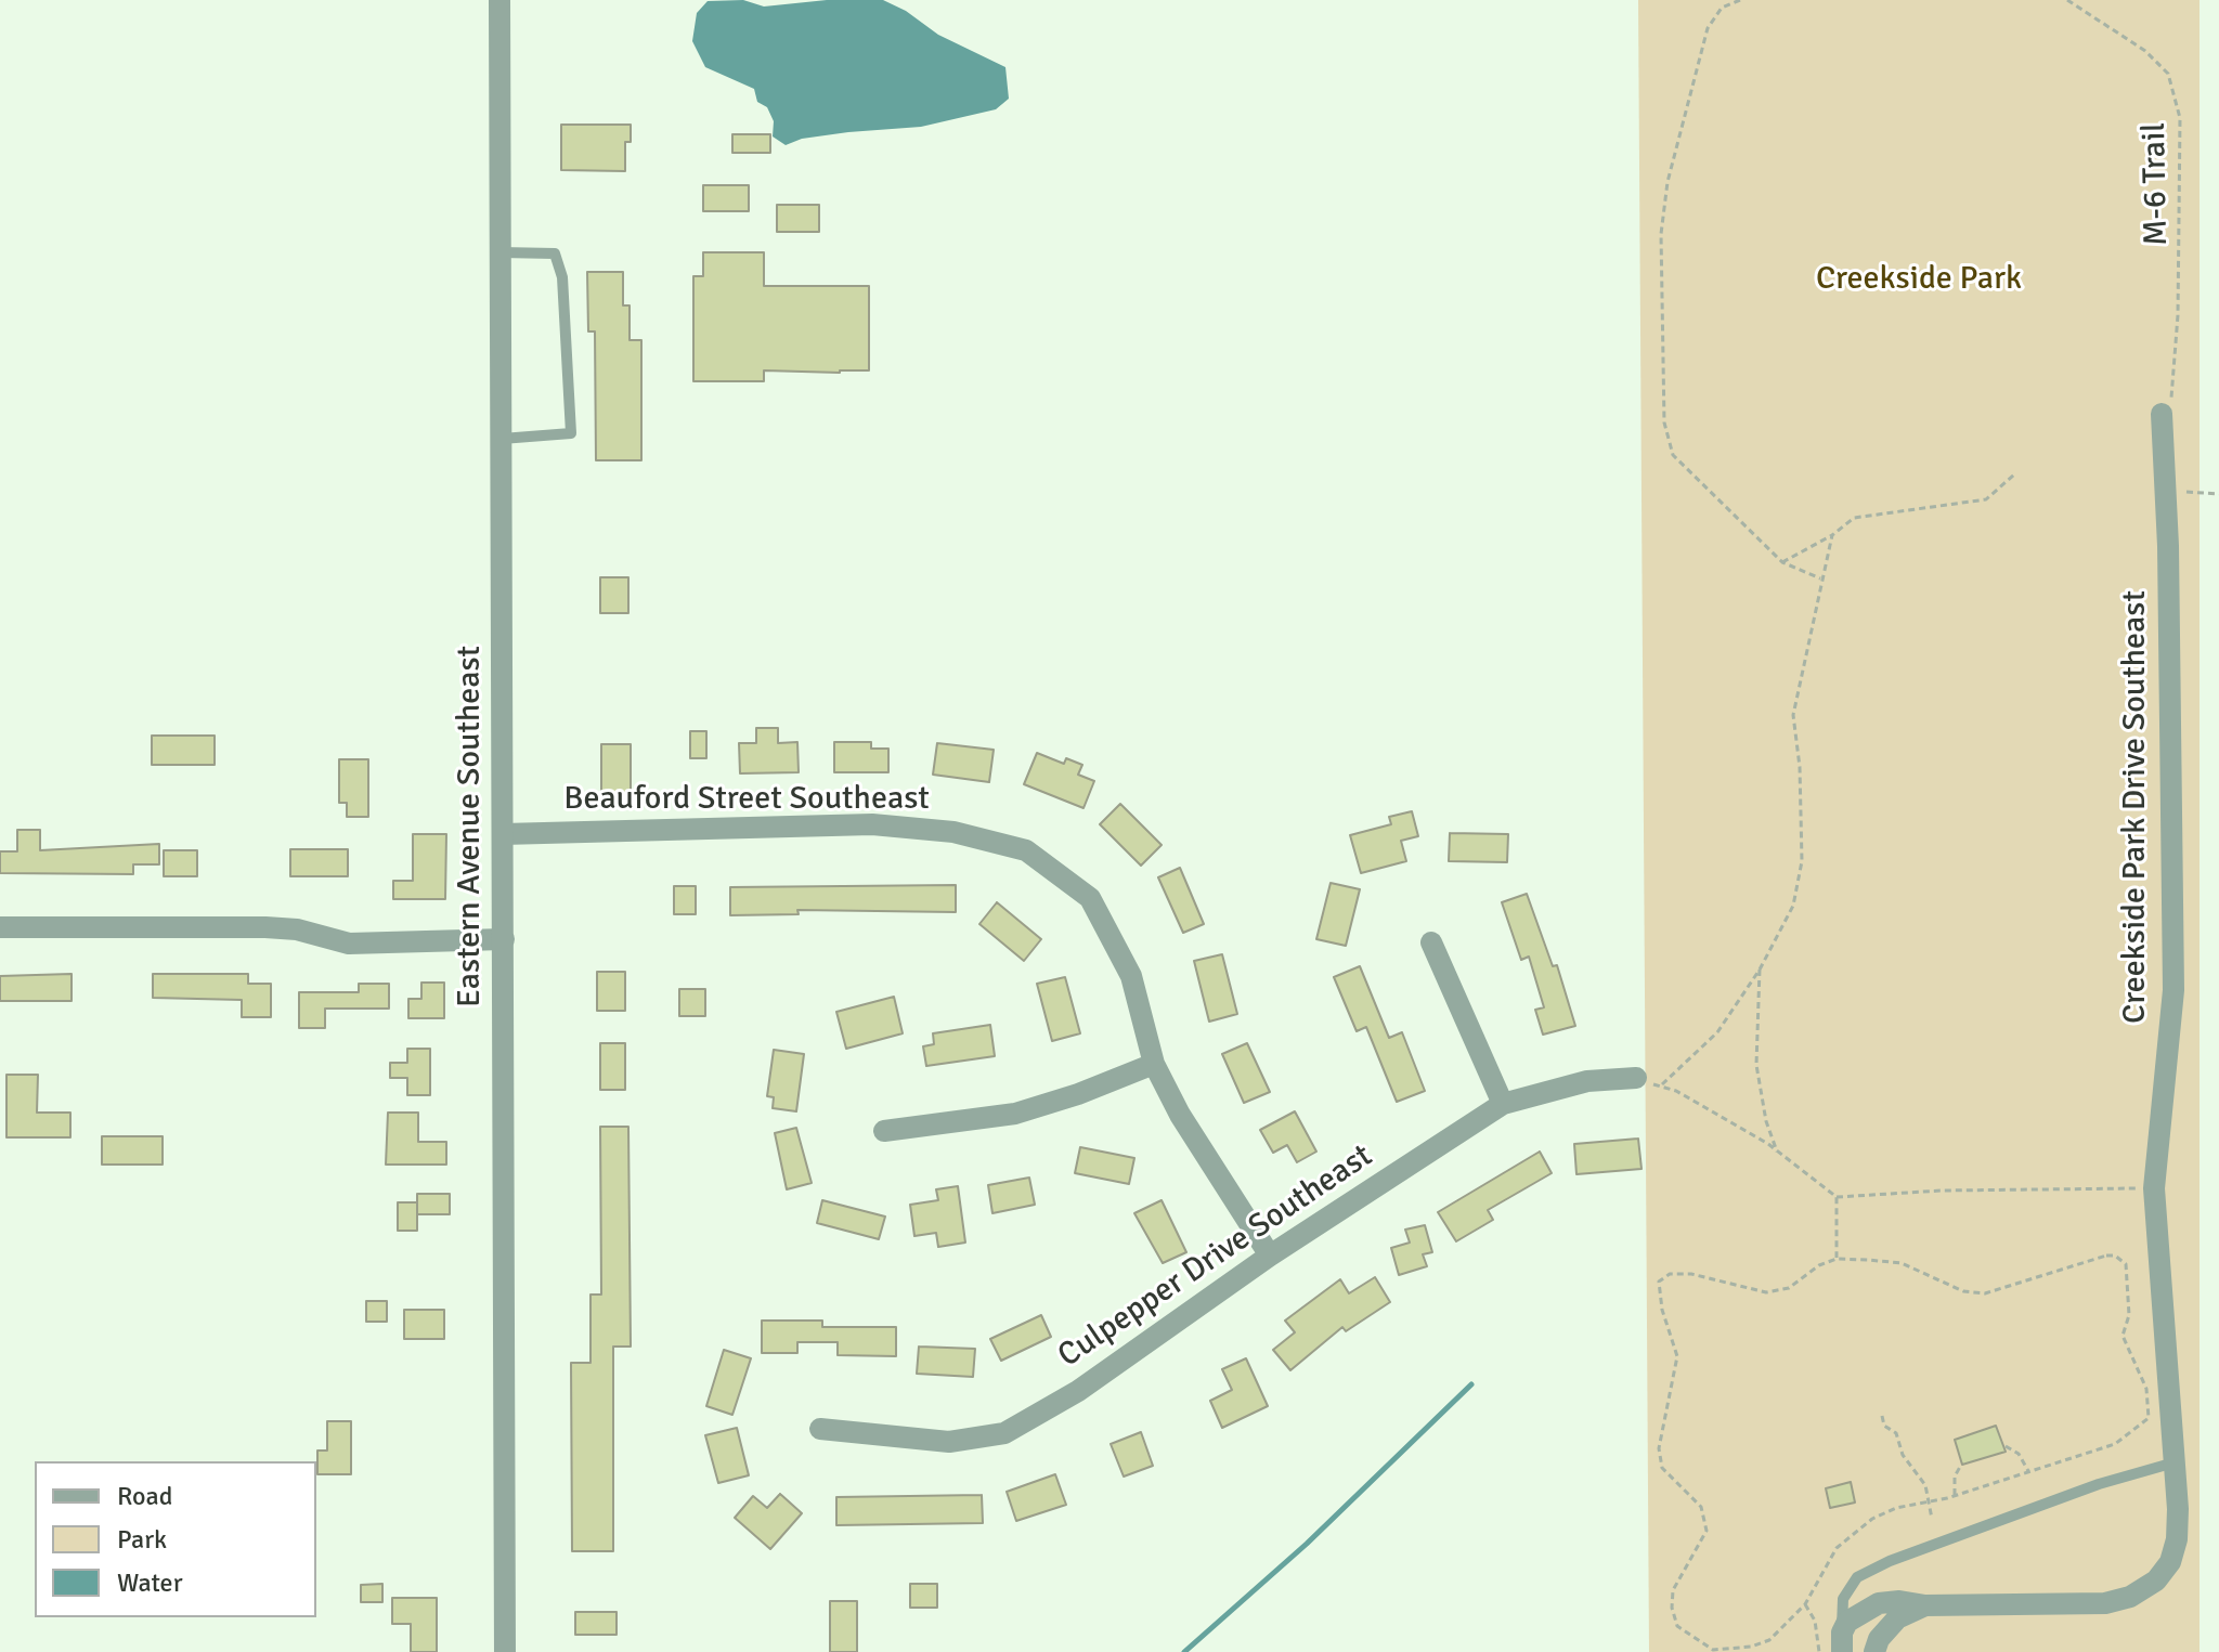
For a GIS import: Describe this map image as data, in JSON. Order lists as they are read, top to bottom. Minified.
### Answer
{"streets":{"street":["Beauford Street Southeast","Creekside Park Drive Southeast","Eastern Avenue Southeast","Culpepper Drive Southeast"],"path":["M-6 Trail"]},"crossings":[["M-6 Trail","Creekside Park Drive Southeast"],["Beauford Street Southeast","Eastern Avenue Southeast"],["Beauford Street Southeast","Culpepper Drive Southeast"]],"parks":["Creekside Park"],"legend":["Road","Park","Water"]}
